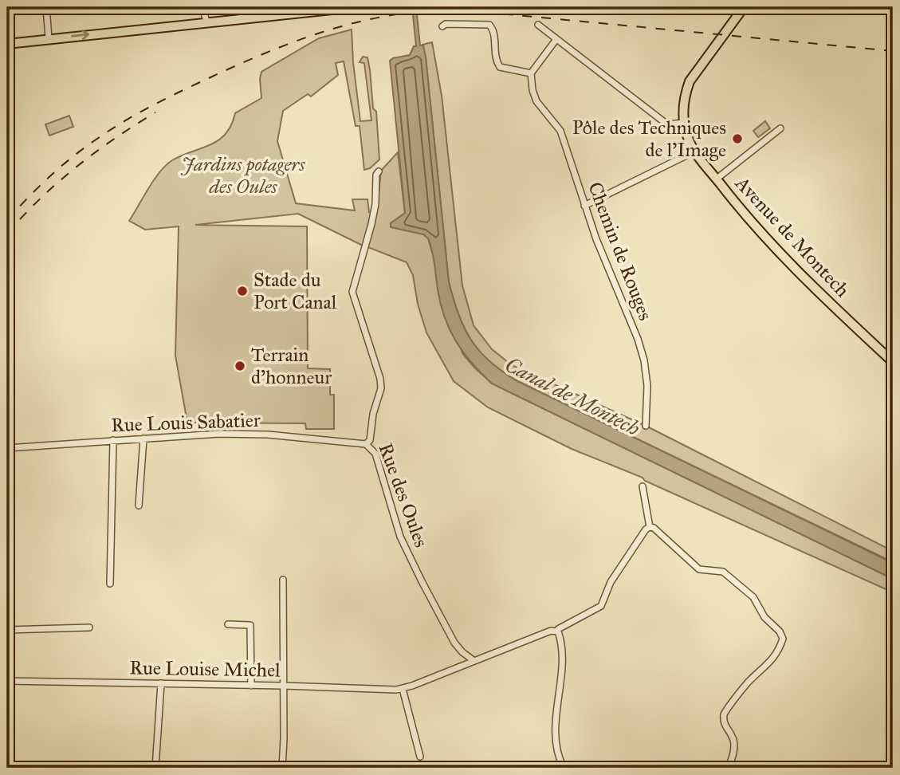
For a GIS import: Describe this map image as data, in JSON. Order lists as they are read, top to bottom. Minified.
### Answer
{"streets":{"main road":["Avenue de Montech"],"street":["Chemin de Rouges","Rue Louis Sabatier","Rue des Oules","Rue Louise Michel"]},"crossings":[["Rue Louis Sabatier","Rue des Oules"],["Rue des Oules","Rue Louise Michel"]],"water":["Canal de Montech"],"parks":["Jardins potagers des Oules"],"places":["Pôle des Techniques de l'Image","Stade du Port Canal","Terrain d'honneur"]}
